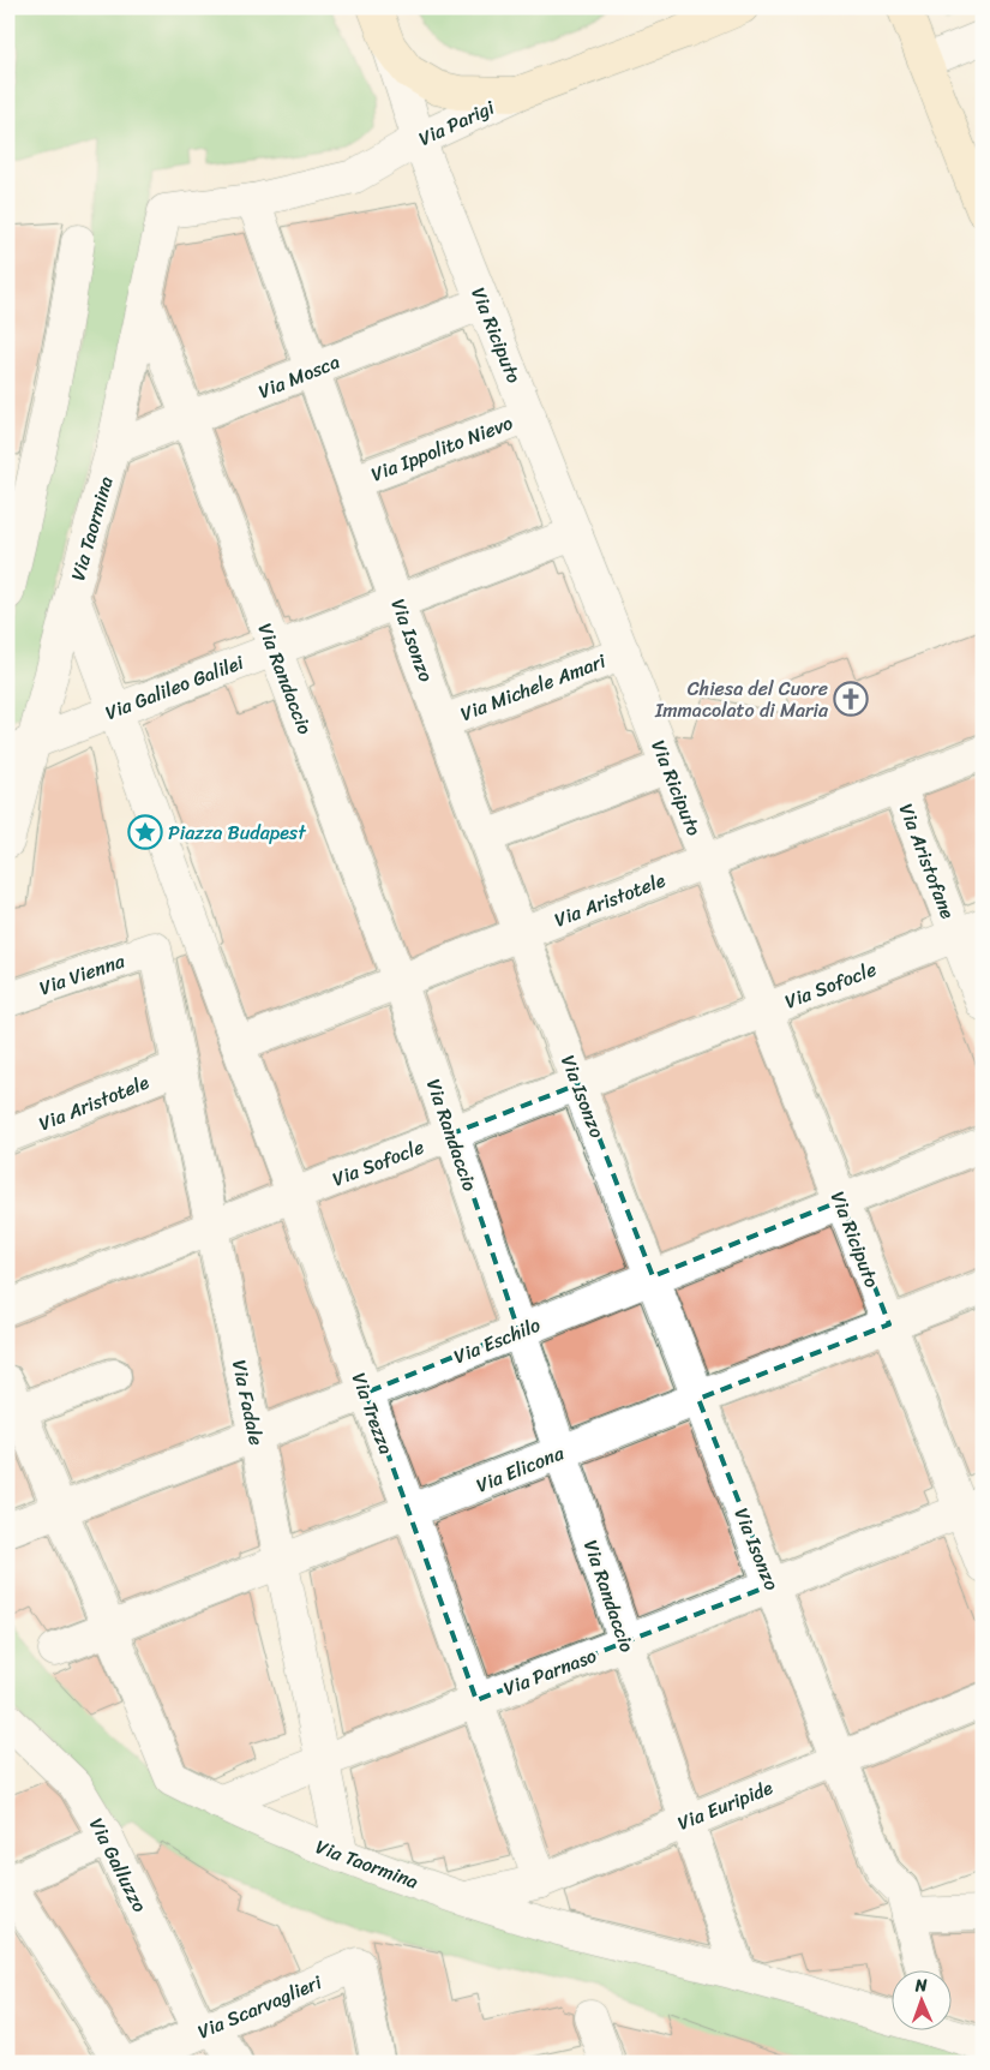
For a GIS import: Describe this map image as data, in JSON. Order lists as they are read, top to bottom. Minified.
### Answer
{"streets":{"street":["Via Parigi","Via Riciputo","Via Mosca","Via Ippolito Nievo","Via Taormina","Via Isonzo","Via Randaccio","Via Galileo Galilei","Via Michele Amari","Via Aristofane","Via Aristotele","Via Vienna","Via Sofocle","Via Eschilo","Via Fadale","Via Trezza","Via Elicona","Via Parnaso","Via Euripide","Via Galluzzo","Via Scarvaglieri"]},"crossings":[["Via Parigi","Via Riciputo"],["Via Parigi","Via Taormina"],["Via Parigi","Via Isonzo"],["Via Riciputo","Via Mosca"],["Via Riciputo","Via Ippolito Nievo"],["Via Riciputo","Via Galileo Galilei"],["Via Riciputo","Via Michele Amari"],["Via Riciputo","Via Aristotele"],["Via Riciputo","Via Sofocle"],["Via Riciputo","Via Eschilo"],["Via Riciputo","Via Elicona"],["Via Riciputo","Via Parnaso"],["Via Mosca","Via Taormina"],["Via Mosca","Via Isonzo"],["Via Mosca","Via Randaccio"],["Via Ippolito Nievo","Via Isonzo"],["Via Taormina","Via Randaccio"],["Via Taormina","Via Galileo Galilei"],["Via Taormina","Via Eschilo"],["Via Taormina","Via Fadale"],["Via Taormina","Via Elicona"],["Via Taormina","Via Parnaso"],["Via Taormina","Via Euripide"],["Via Isonzo","Via Galileo Galilei"],["Via Isonzo","Via Michele Amari"],["Via Isonzo","Via Aristotele"],["Via Isonzo","Via Sofocle"],["Via Isonzo","Via Eschilo"],["Via Isonzo","Via Elicona"],["Via Isonzo","Via Parnaso"],["Via Isonzo","Via Euripide"],["Via Randaccio","Via Galileo Galilei"],["Via Randaccio","Via Aristotele"],["Via Randaccio","Via Sofocle"],["Via Randaccio","Via Eschilo"],["Via Randaccio","Via Elicona"],["Via Randaccio","Via Parnaso"],["Via Randaccio","Via Euripide"],["Via Galileo Galilei","Via Trezza"],["Via Aristofane","Via Aristotele"],["Via Aristofane","Via Sofocle"],["Via Aristotele","Via Fadale"],["Via Aristotele","Via Trezza"],["Via Vienna","Via Fadale"],["Via Sofocle","Via Fadale"],["Via Sofocle","Via Trezza"],["Via Eschilo","Via Fadale"],["Via Eschilo","Via Trezza"],["Via Fadale","Via Elicona"],["Via Fadale","Via Parnaso"],["Via Trezza","Via Elicona"],["Via Trezza","Via Parnaso"],["Via Trezza","Via Euripide"],["Via Galluzzo","Via Scarvaglieri"]],"places":{"church":["Chiesa del Cuore Immacolato di Maria"],"place":["Piazza Budapest"]},"north":"top"}
